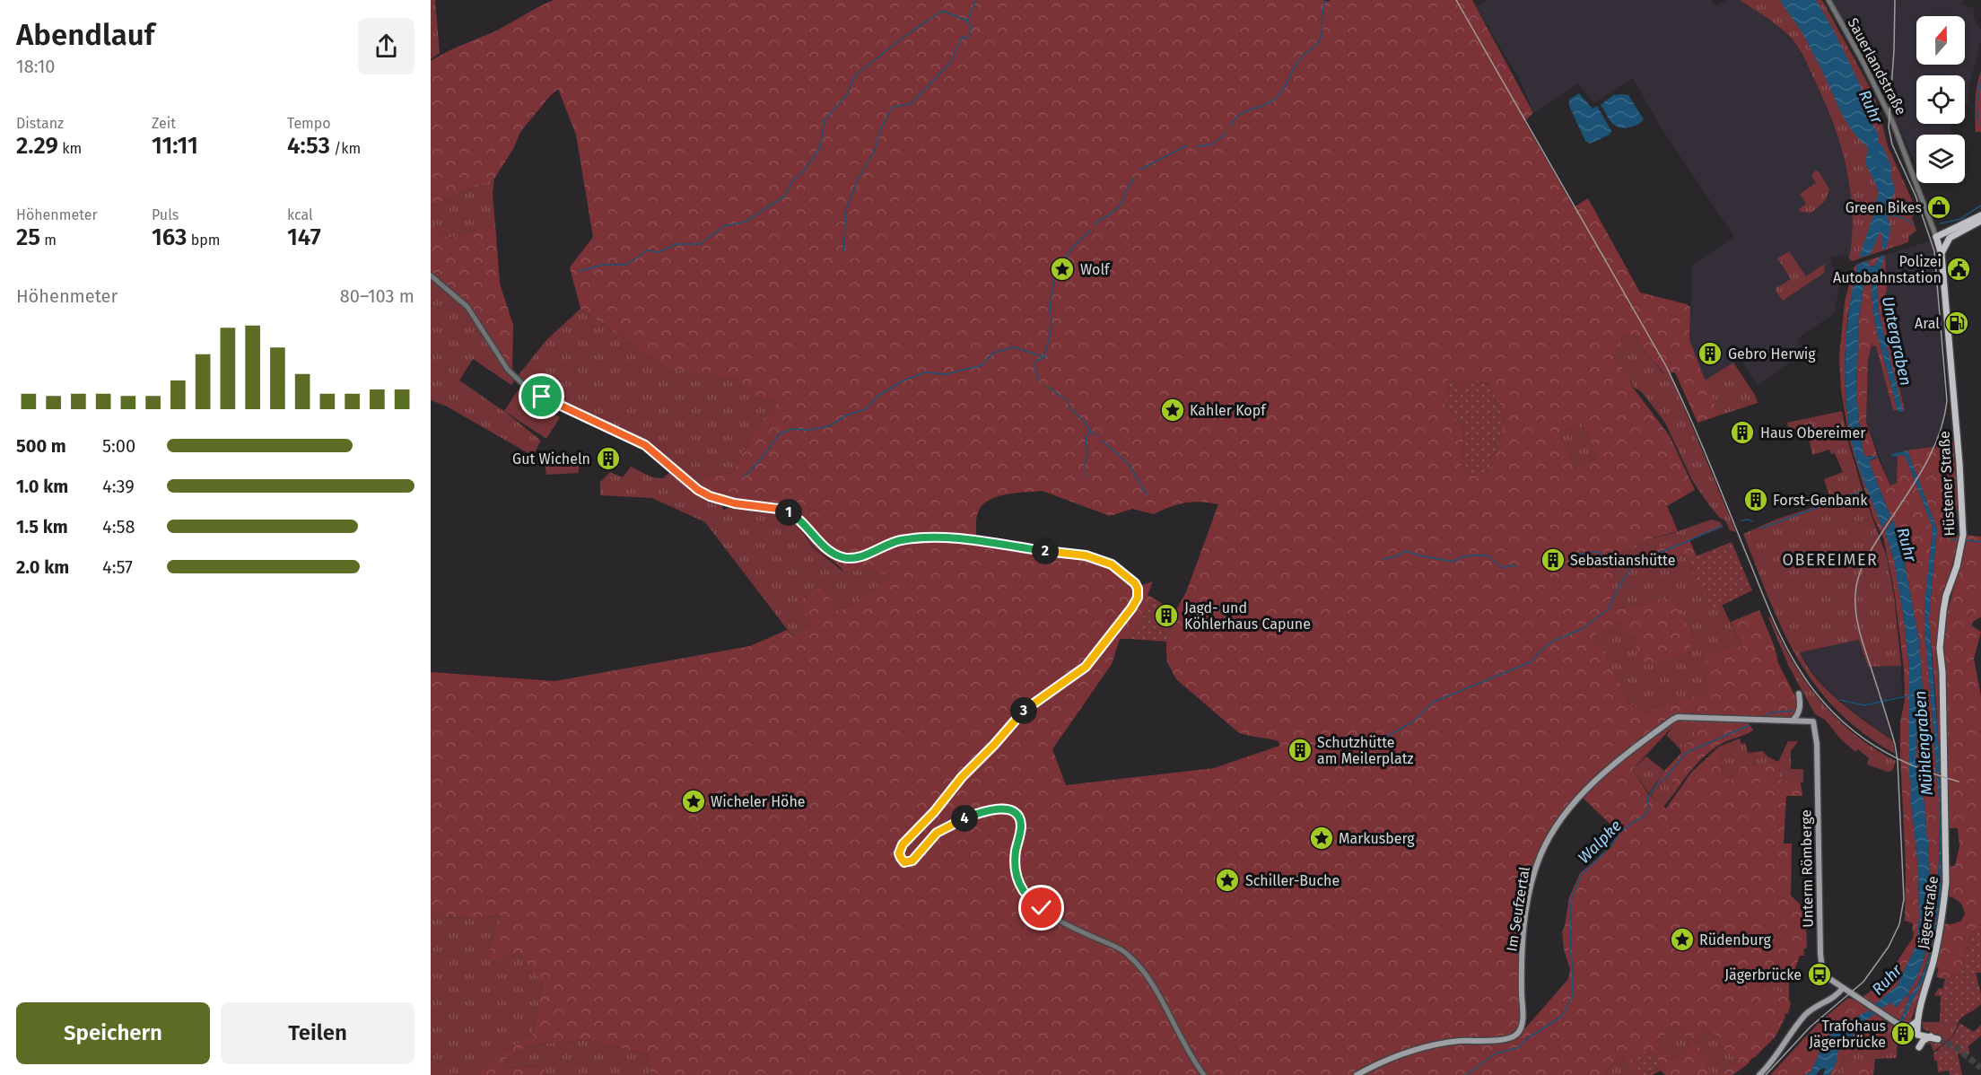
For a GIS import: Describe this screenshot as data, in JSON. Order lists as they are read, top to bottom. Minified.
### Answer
{"streets":{"main road":["Hüstener Straße","Unterm Römberge","Im Seufzertal","Jägerstraße"],"street":["Sauerlandstraße"]},"crossings":[["Sauerlandstraße","Hüstener Straße"],["Hüstener Straße","Jägerstraße"],["Unterm Römberge","Im Seufzertal"],["Unterm Römberge","Jägerstraße"]],"districts":["OBEREIMER"],"water":["Ruhr","Untergraben","Mühlengraben","Walpke"],"places":{"shop":["Green Bikes"],"place":["Wolf","Kahler Kopf","Wicheler Höhe","Markusberg","Schiller-Buche","Rüdenburg"],"public building":["Polizei Autobahnstation"],"fuel station":["Aral"],"building":["Gebro Herwig","Haus Obereimer","Gut Wicheln","Forst-Genbank","Sebastianshütte","Jagd- und Köhlerhaus Capune","Schutzhütte am Meilerplatz","Trafohaus Jägerbrücke"],"bus stop":["Jägerbrücke"]},"north":"top","page":{"heading":["Abendlauf","18:10"],"stats":[["Distanz","2.29 km"],["Zeit","11:11"],["Tempo","4:53 /km"],["Höhenmeter","25 m"],["Puls","163 bpm"],["kcal","147"]],"chart":["Höhenmeter","80–103 m"],"list":[{"name":"500 m","note":"5:00"},{"name":"1.0 km","note":"4:39"},{"name":"1.5 km","note":"4:58"},{"name":"2.0 km","note":"4:57"}],"pins":["1","2","3","4"],"buttons":["Speichern","Teilen"]}}
